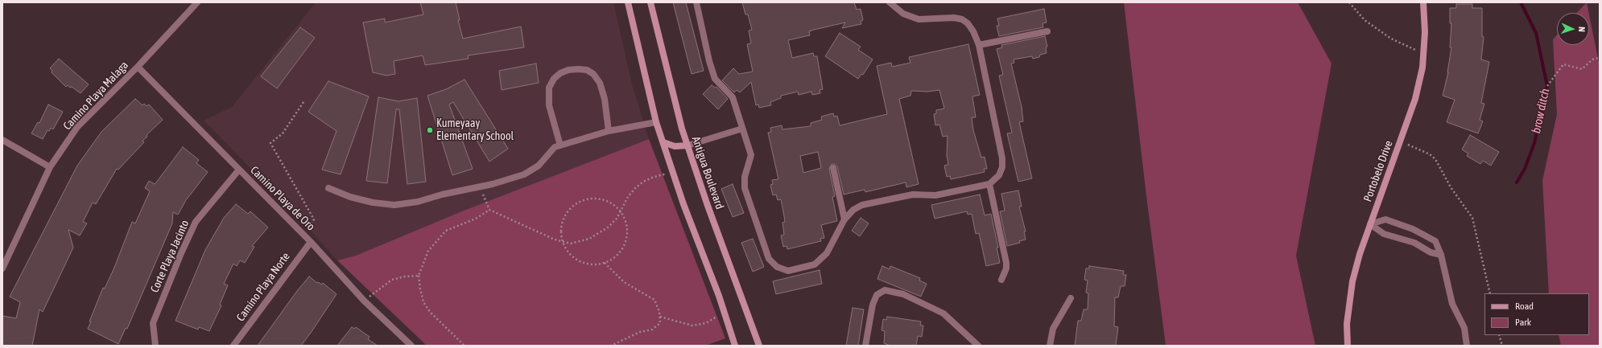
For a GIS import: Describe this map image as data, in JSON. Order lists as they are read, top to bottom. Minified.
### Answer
{"streets":{"main road":["Portobelo Drive","Antigua Boulevard"],"street":["Camino Playa Malaga","Camino Playa de Oro","Corte Playa Jacinto","Camino Playa Norte"]},"crossings":[["Camino Playa Malaga","Camino Playa de Oro"],["Camino Playa de Oro","Corte Playa Jacinto"],["Camino Playa de Oro","Camino Playa Norte"]],"water":["brow ditch"],"places":["Kumeyaay Elementary School"],"legend":["Road","Park"],"north":"right"}
